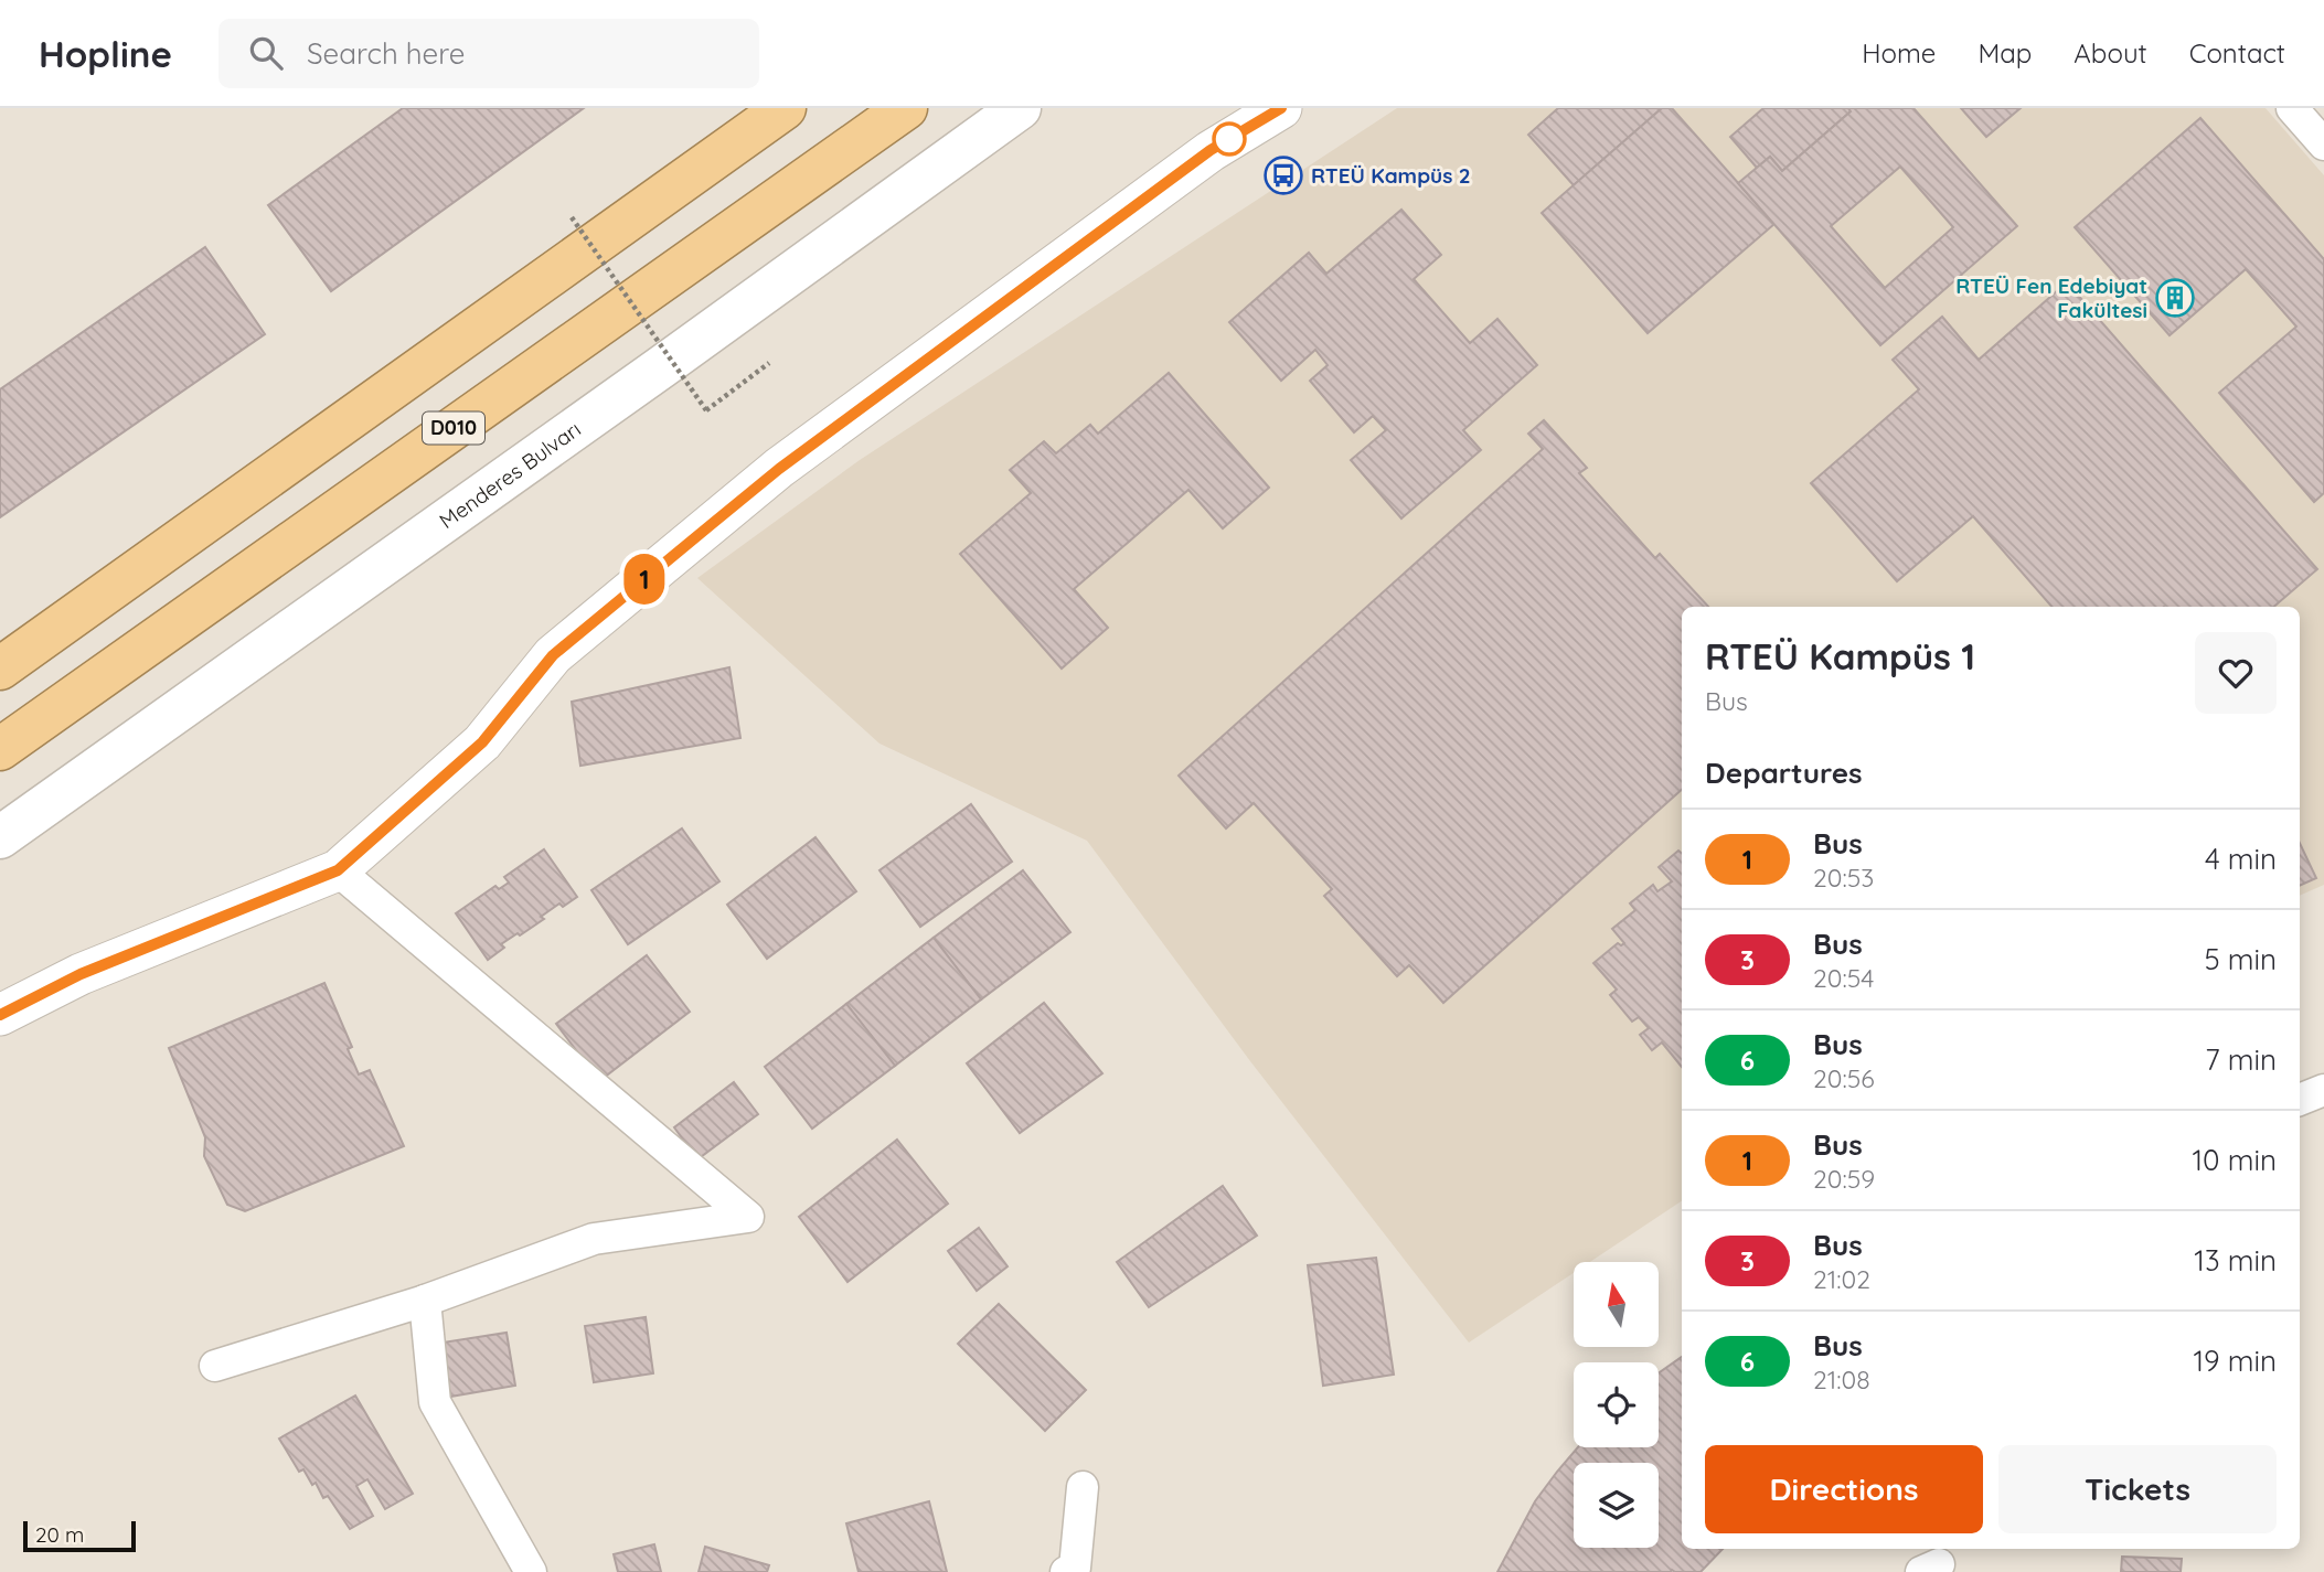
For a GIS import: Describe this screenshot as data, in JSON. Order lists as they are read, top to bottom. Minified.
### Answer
{"streets":{"highway":["D010"],"main road":["Menderes Bulvarı"]},"places":{"bus stop":["RTEÜ Kampüs 2"],"building":["RTEÜ Fen Edebiyat Fakültesi"]},"lines":["bus line 1"],"scale_bar":"20 m","north":"top","page":{"header":"Hopline","search":"Search here","nav":["Home","Map","About","Contact"],"on_map":"1","heading":[["RTEÜ Kampüs 1","Bus"],"Departures"],"list":[{"mark":"1","name":"Bus","note":"20:53","value":"4 min"},{"mark":"3","name":"Bus","note":"20:54","value":"5 min"},{"mark":"6","name":"Bus","note":"20:56","value":"7 min"},{"mark":"1","name":"Bus","note":"20:59","value":"10 min"},{"mark":"3","name":"Bus","note":"21:02","value":"13 min"},{"mark":"6","name":"Bus","note":"21:08","value":"19 min"}],"buttons":["Directions","Tickets"],"scale":"20 m"}}
